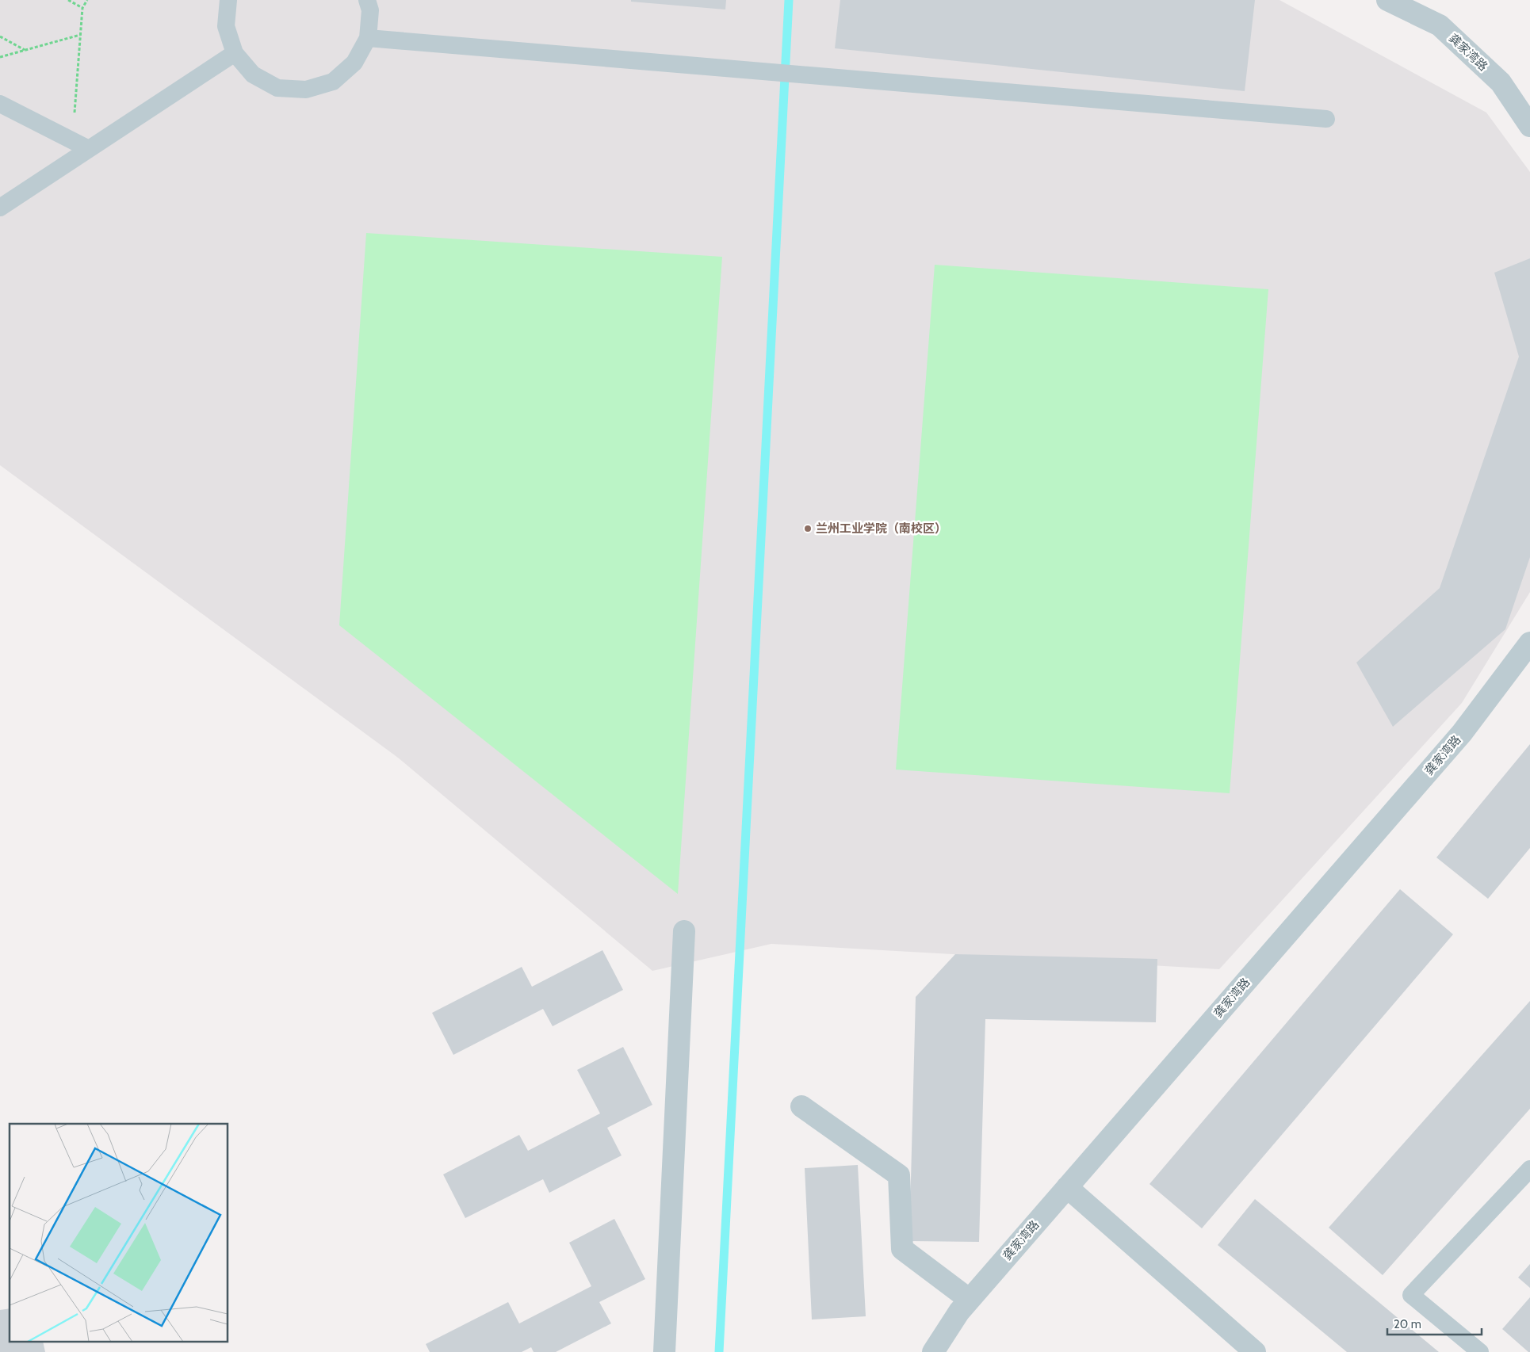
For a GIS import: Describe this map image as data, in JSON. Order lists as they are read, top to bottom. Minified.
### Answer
{"streets":{"street":["龚家湾路"]},"places":["兰州工业学院（南校区）"],"scale_bar":"20 m"}
